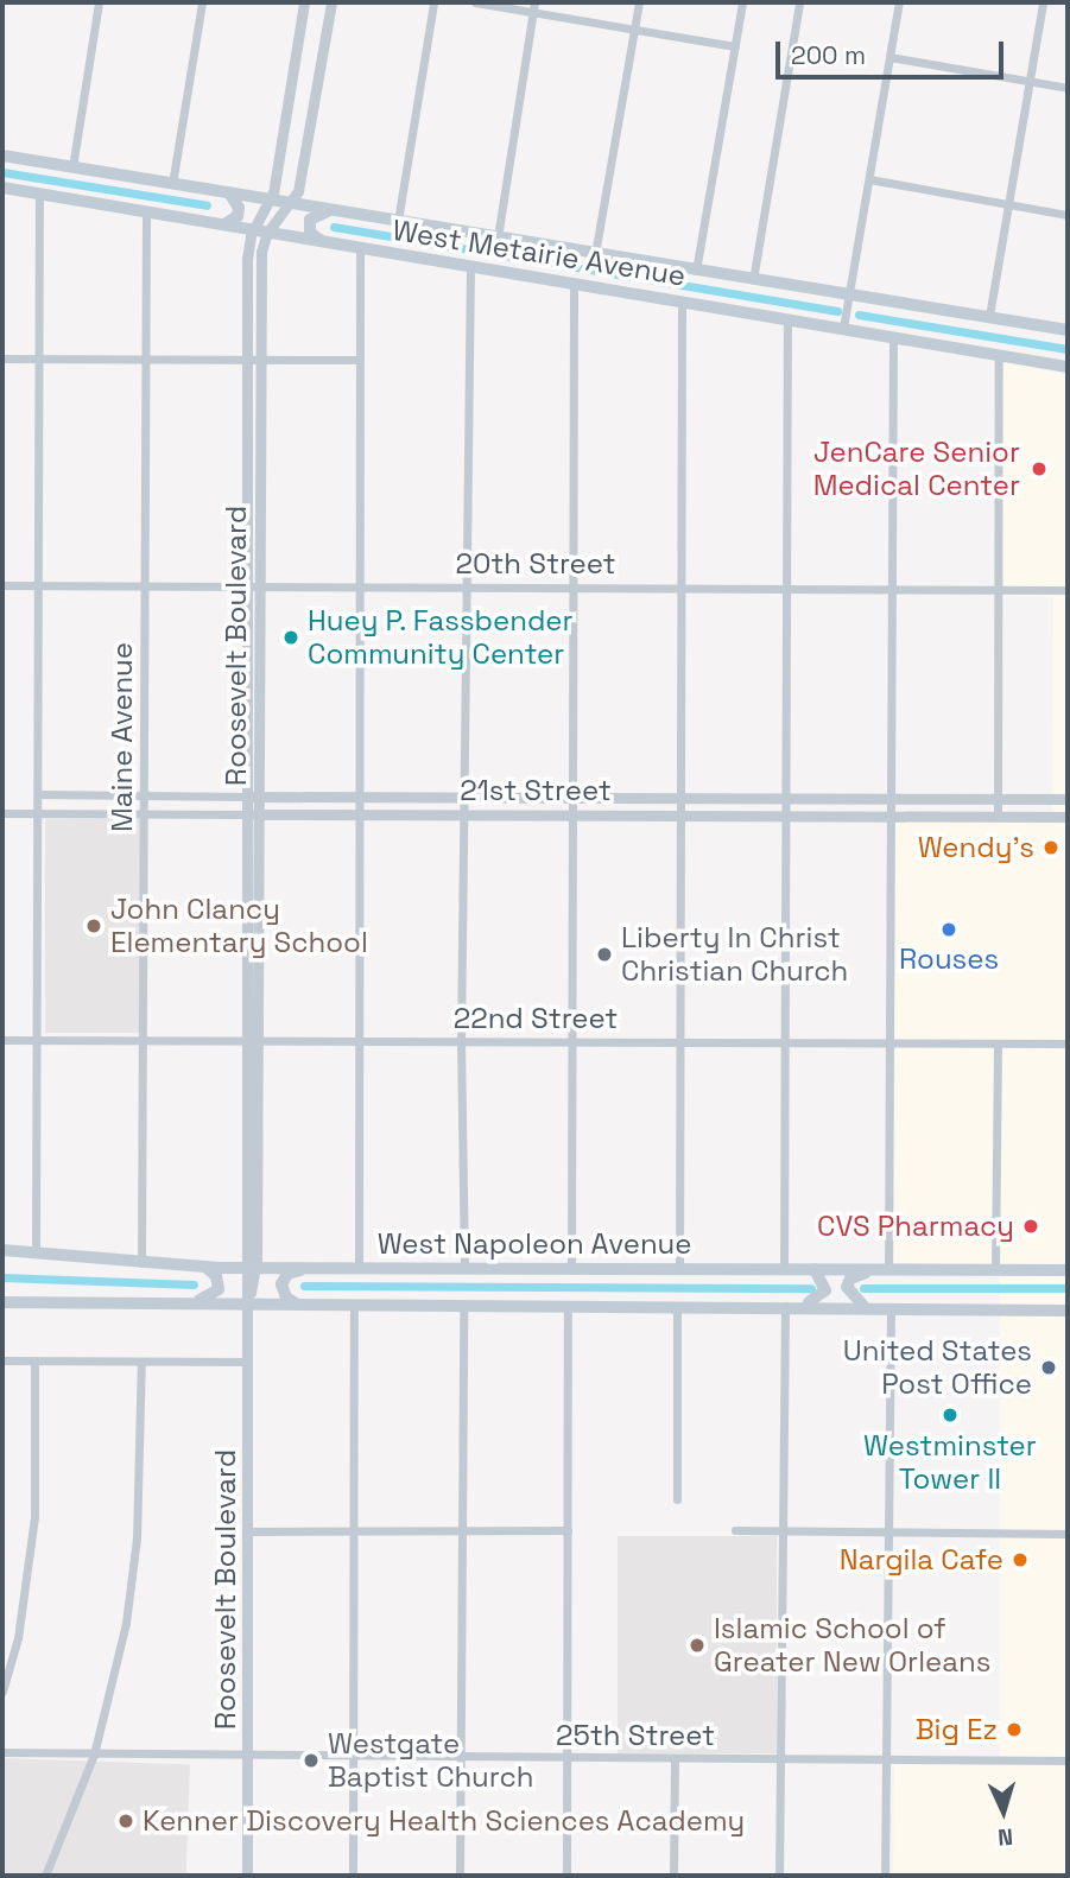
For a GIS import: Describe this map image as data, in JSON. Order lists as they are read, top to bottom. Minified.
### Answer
{"streets":{"main road":["West Metairie Avenue","West Napoleon Avenue"],"street":["20th Street","Roosevelt Boulevard","Maine Avenue","21st Street","22nd Street","25th Street"]},"crossings":[["West Metairie Avenue","Roosevelt Boulevard"],["West Metairie Avenue","Maine Avenue"],["20th Street","Roosevelt Boulevard"],["20th Street","Maine Avenue"],["Roosevelt Boulevard","21st Street"],["Roosevelt Boulevard","22nd Street"],["Roosevelt Boulevard","West Napoleon Avenue"],["Roosevelt Boulevard","25th Street"],["Maine Avenue","21st Street"],["Maine Avenue","22nd Street"],["Maine Avenue","West Napoleon Avenue"]],"places":["JenCare Senior Medical Center","Huey P. Fassbender Community Center","Wendy's","John Clancy Elementary School","Rouses","Liberty In Christ Christian Church","CVS Pharmacy","United States Post Office","Westminster Tower II","Nargila Cafe","Islamic School of Greater New Orleans","Big Ez","Westgate Baptist Church","Kenner Discovery Health Sciences Academy"],"scale_bar":"200 m","north":"bottom"}
